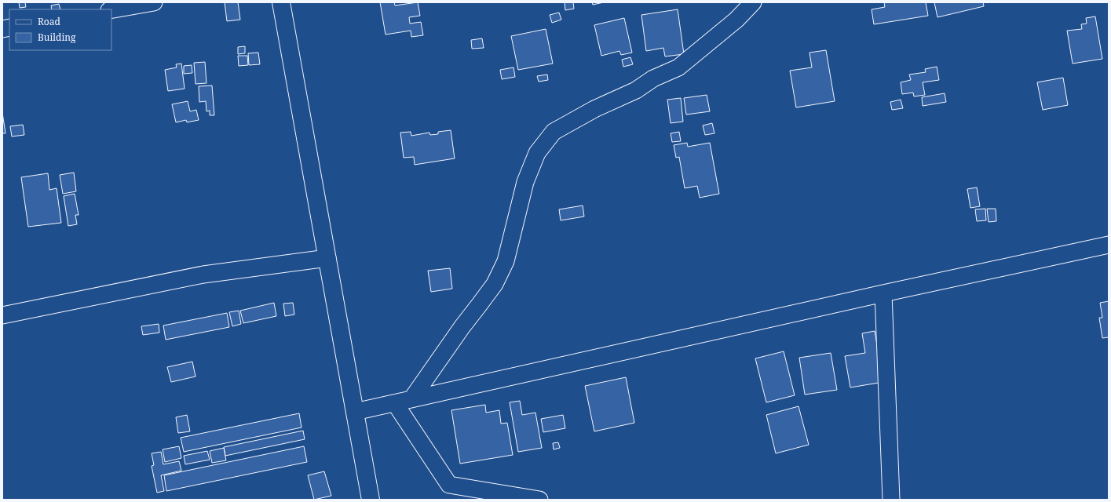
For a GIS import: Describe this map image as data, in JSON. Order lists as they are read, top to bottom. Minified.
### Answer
{"legend":["Road","Building"]}
